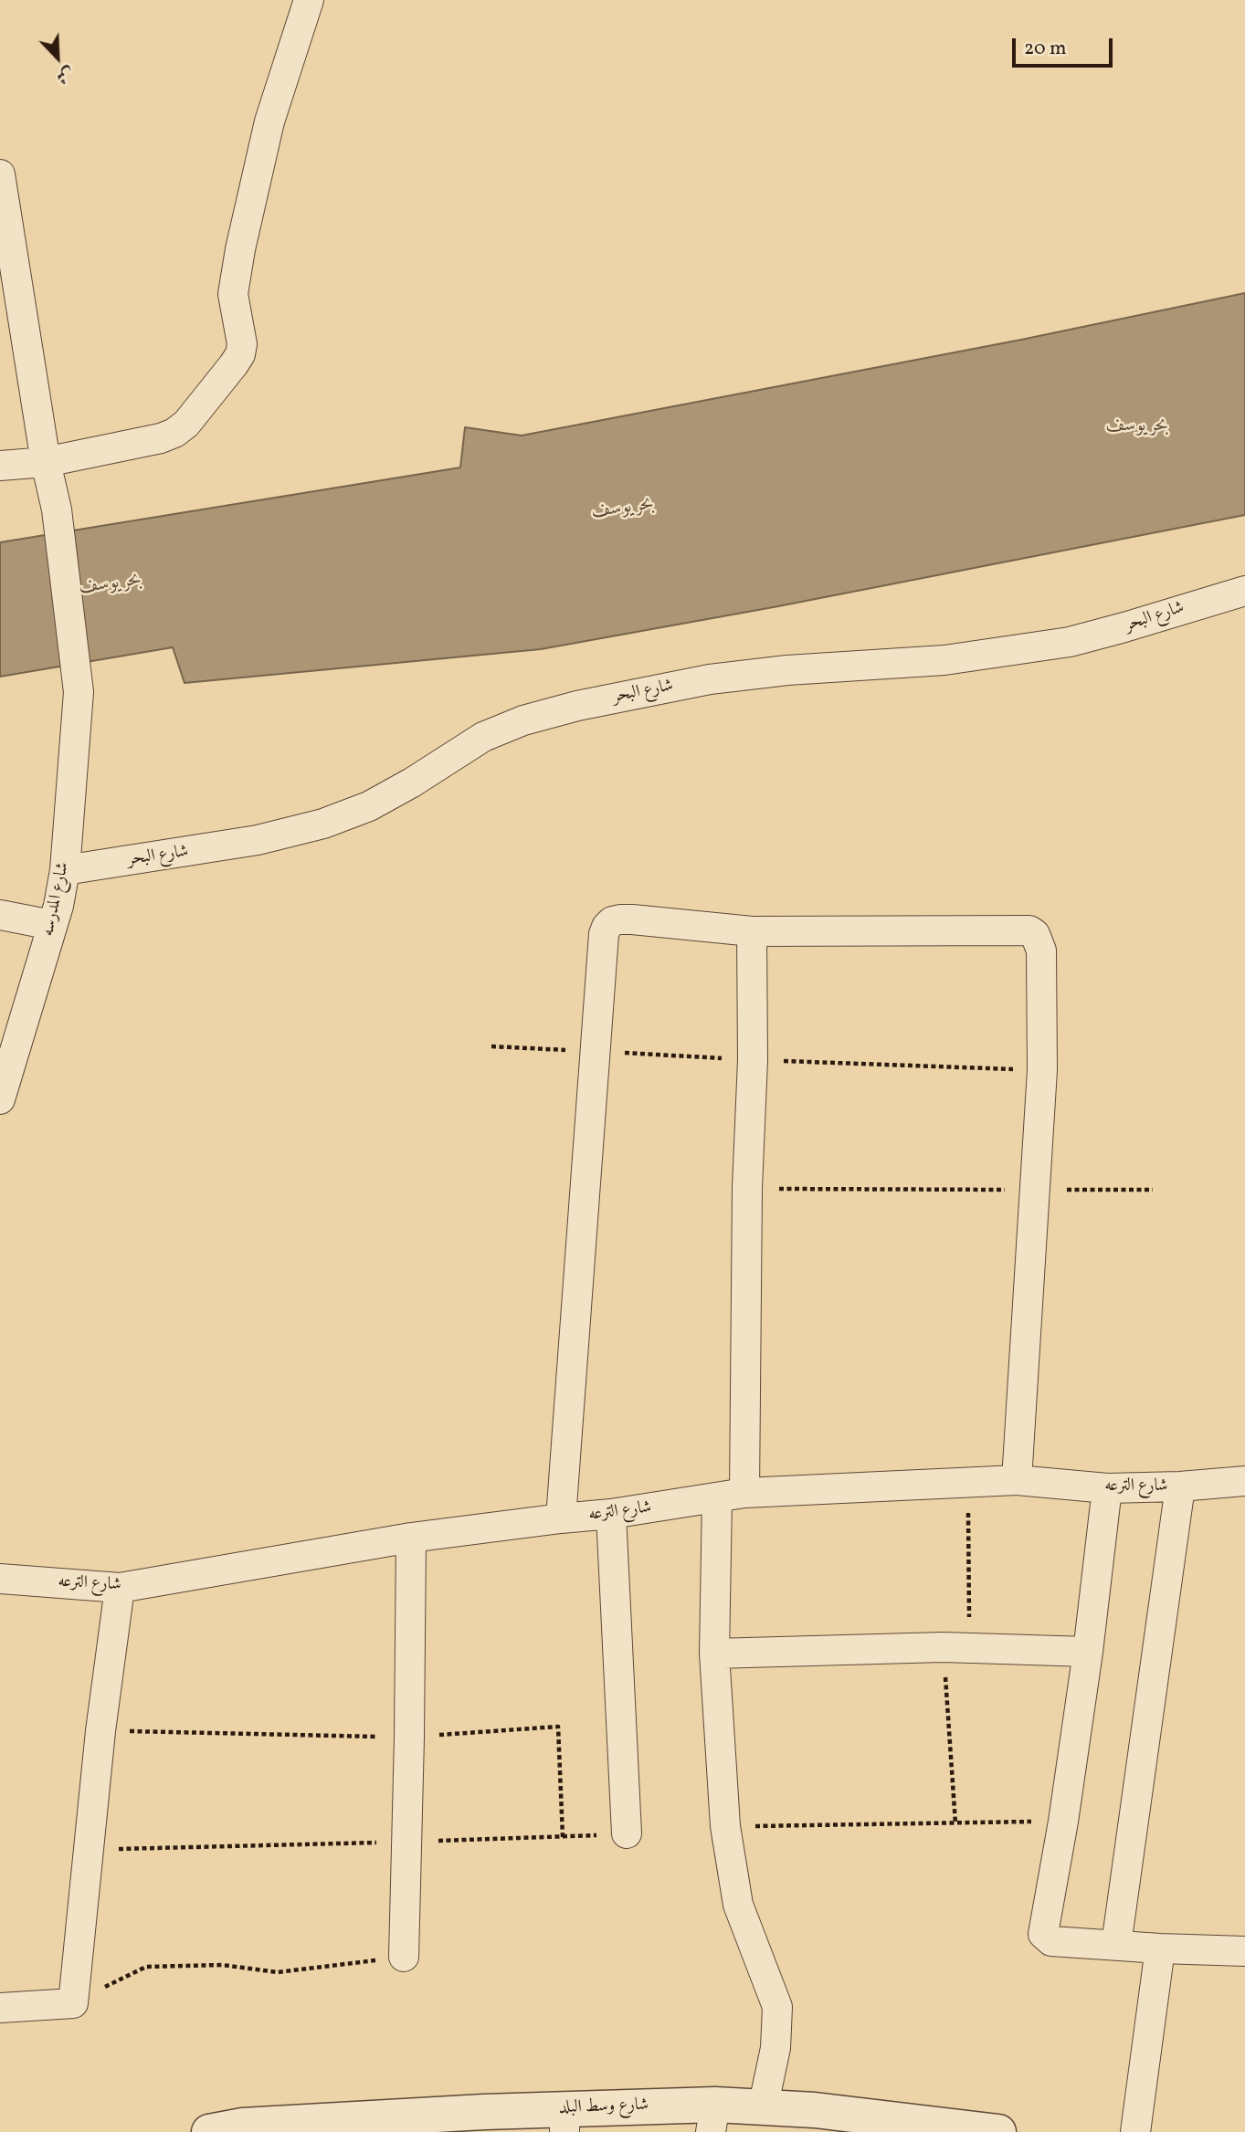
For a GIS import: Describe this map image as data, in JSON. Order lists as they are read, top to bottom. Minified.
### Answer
{"streets":{"street":["شارع البحر","شارع المدرسه","شارع الترعه","شارع وسط البلد"]},"crossings":[["شارع البحر","شارع المدرسه"]],"water":["بحر يوسف"],"scale_bar":"20 m","north":"bottom right"}
